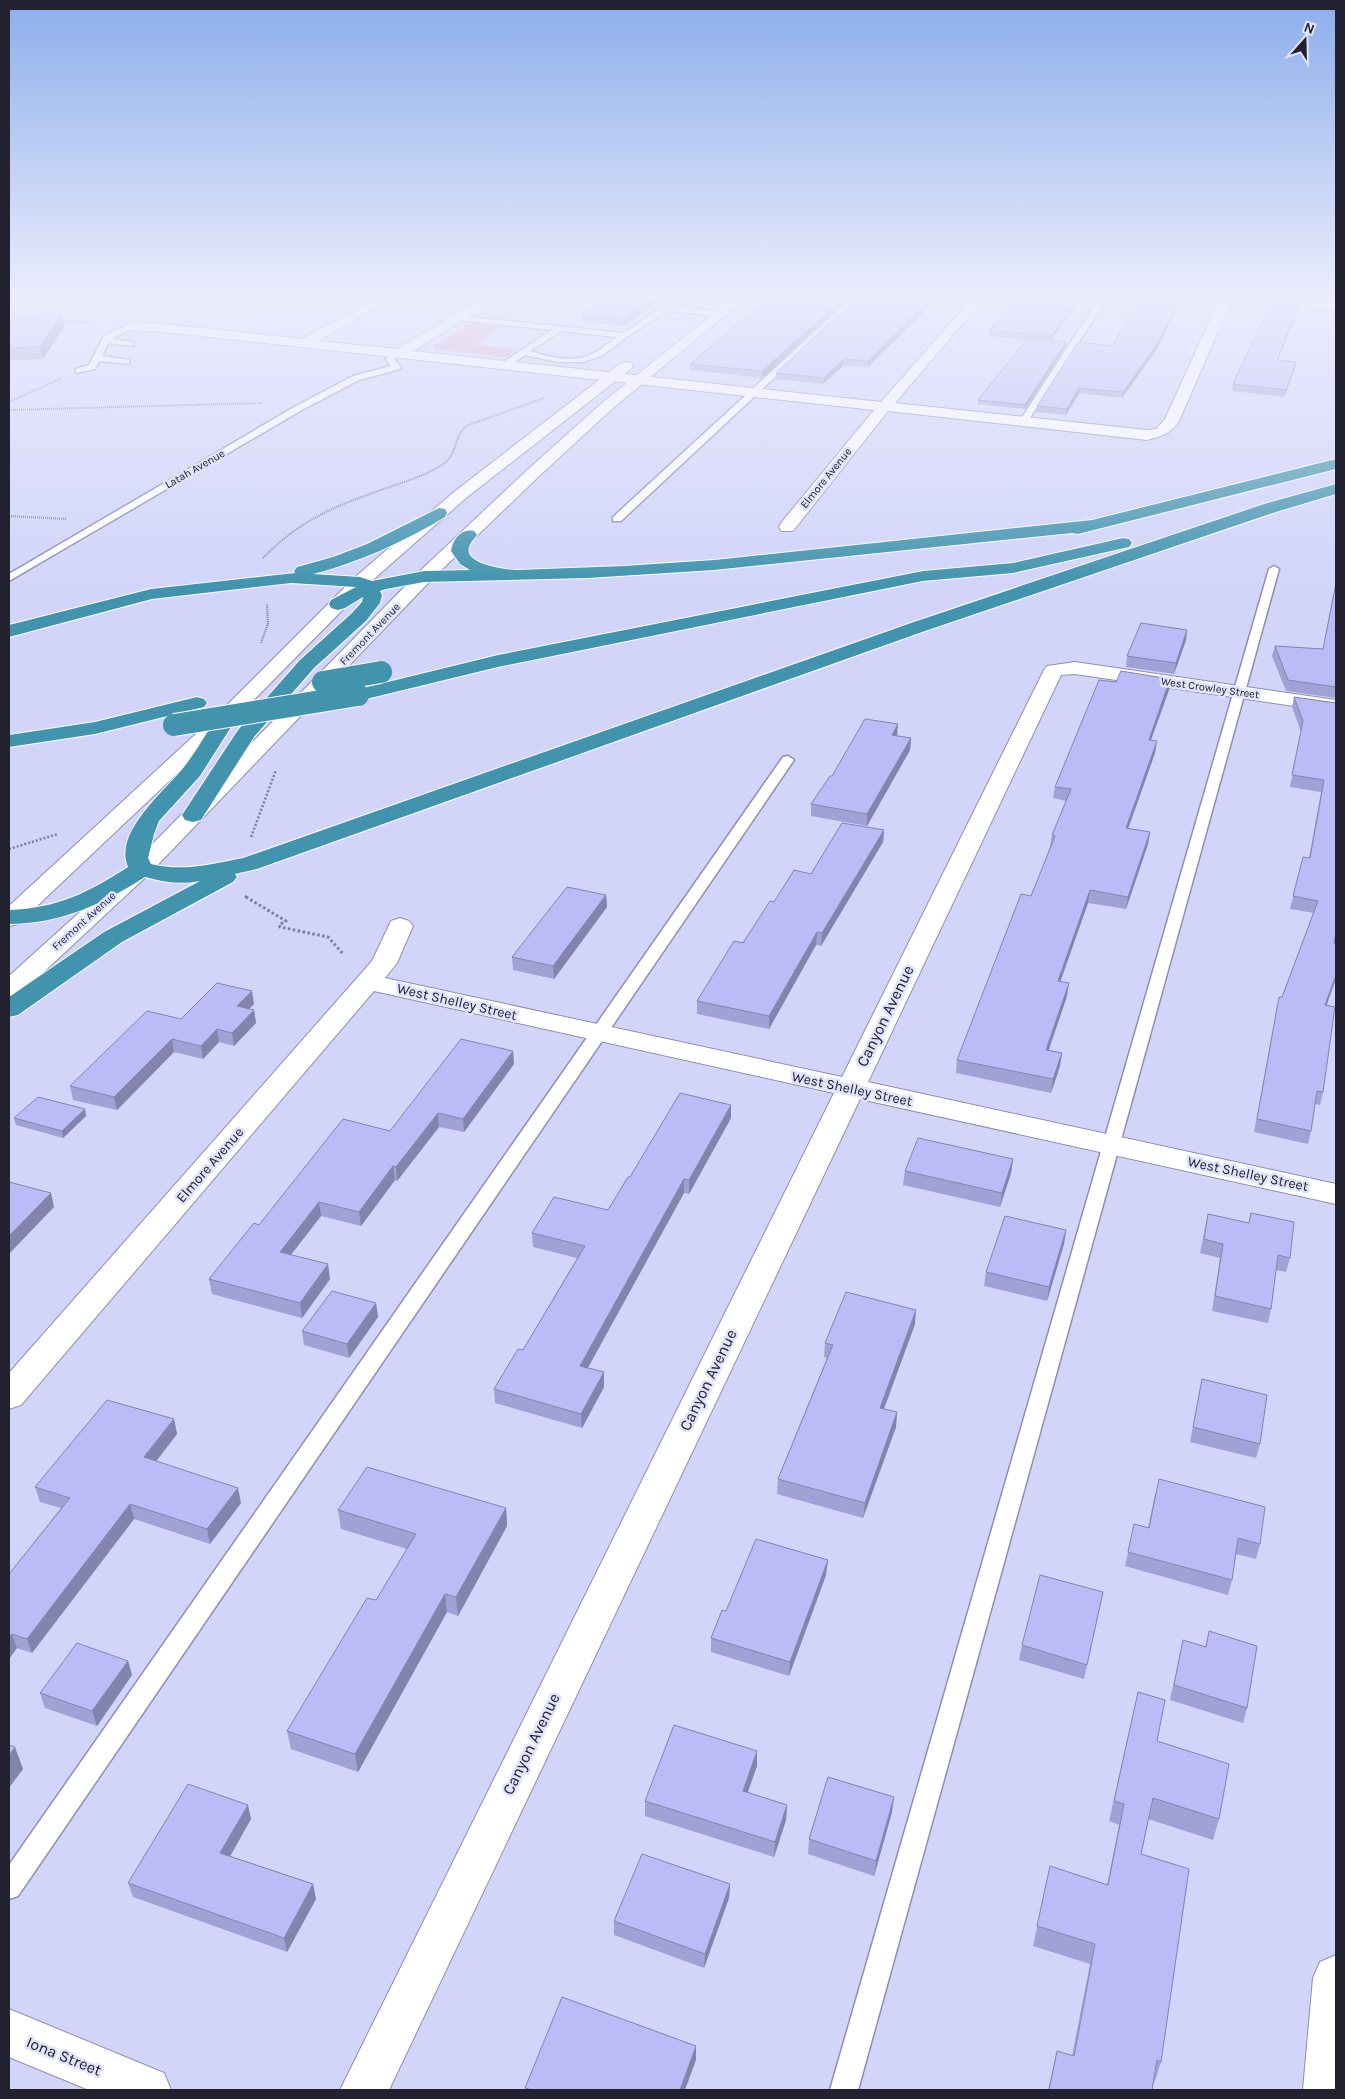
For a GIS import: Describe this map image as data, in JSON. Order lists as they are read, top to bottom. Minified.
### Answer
{"streets":{"street":["Elmore Avenue","Fremont Avenue","West Crowley Street","West Shelley Street","Canyon Avenue","Iona Street"],"lane":["Latah Avenue"]},"crossings":[["Elmore Avenue","West Shelley Street"],["West Crowley Street","Canyon Avenue"],["West Shelley Street","Canyon Avenue"]],"north":"top"}
